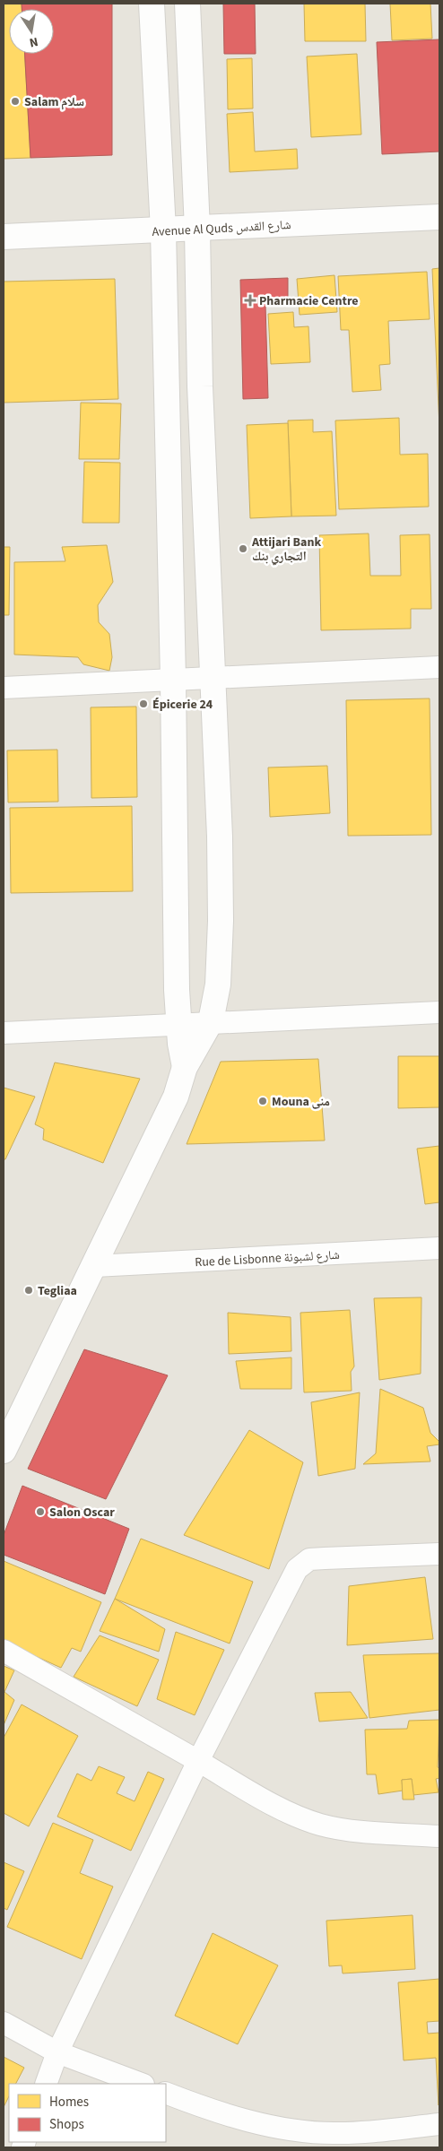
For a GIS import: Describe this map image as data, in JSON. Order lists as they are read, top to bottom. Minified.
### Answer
{"streets":{"street":["Avenue Al Quds شارع القدس","Rue de Lisbonne شارع لشبونة"]},"places":{"other":["Salam سلام","Attijari Bank التجاري بنك","Épicerie 24","Mouna منى","Tegliaa","Salon Oscar"],"health":["Pharmacie Centre"]},"legend":["Homes","Shops"],"north":"bottom"}
